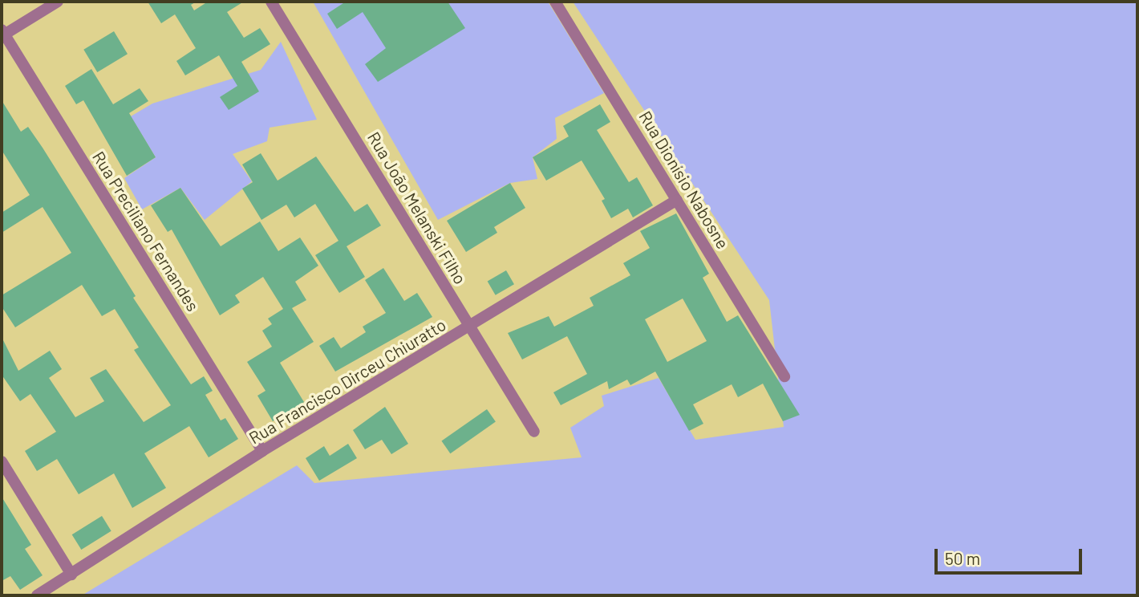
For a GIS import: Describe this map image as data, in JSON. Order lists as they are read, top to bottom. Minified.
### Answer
{"streets":{"street":["Rua Dionísio Nabosne","Rua João Melanski Filho","Rua Preciliano Fernandes","Rua Francisco Dirceu Chiuratto"]},"crossings":[["Rua Dionísio Nabosne","Rua Francisco Dirceu Chiuratto"],["Rua João Melanski Filho","Rua Francisco Dirceu Chiuratto"],["Rua Preciliano Fernandes","Rua Francisco Dirceu Chiuratto"]],"scale_bar":"50 m"}
